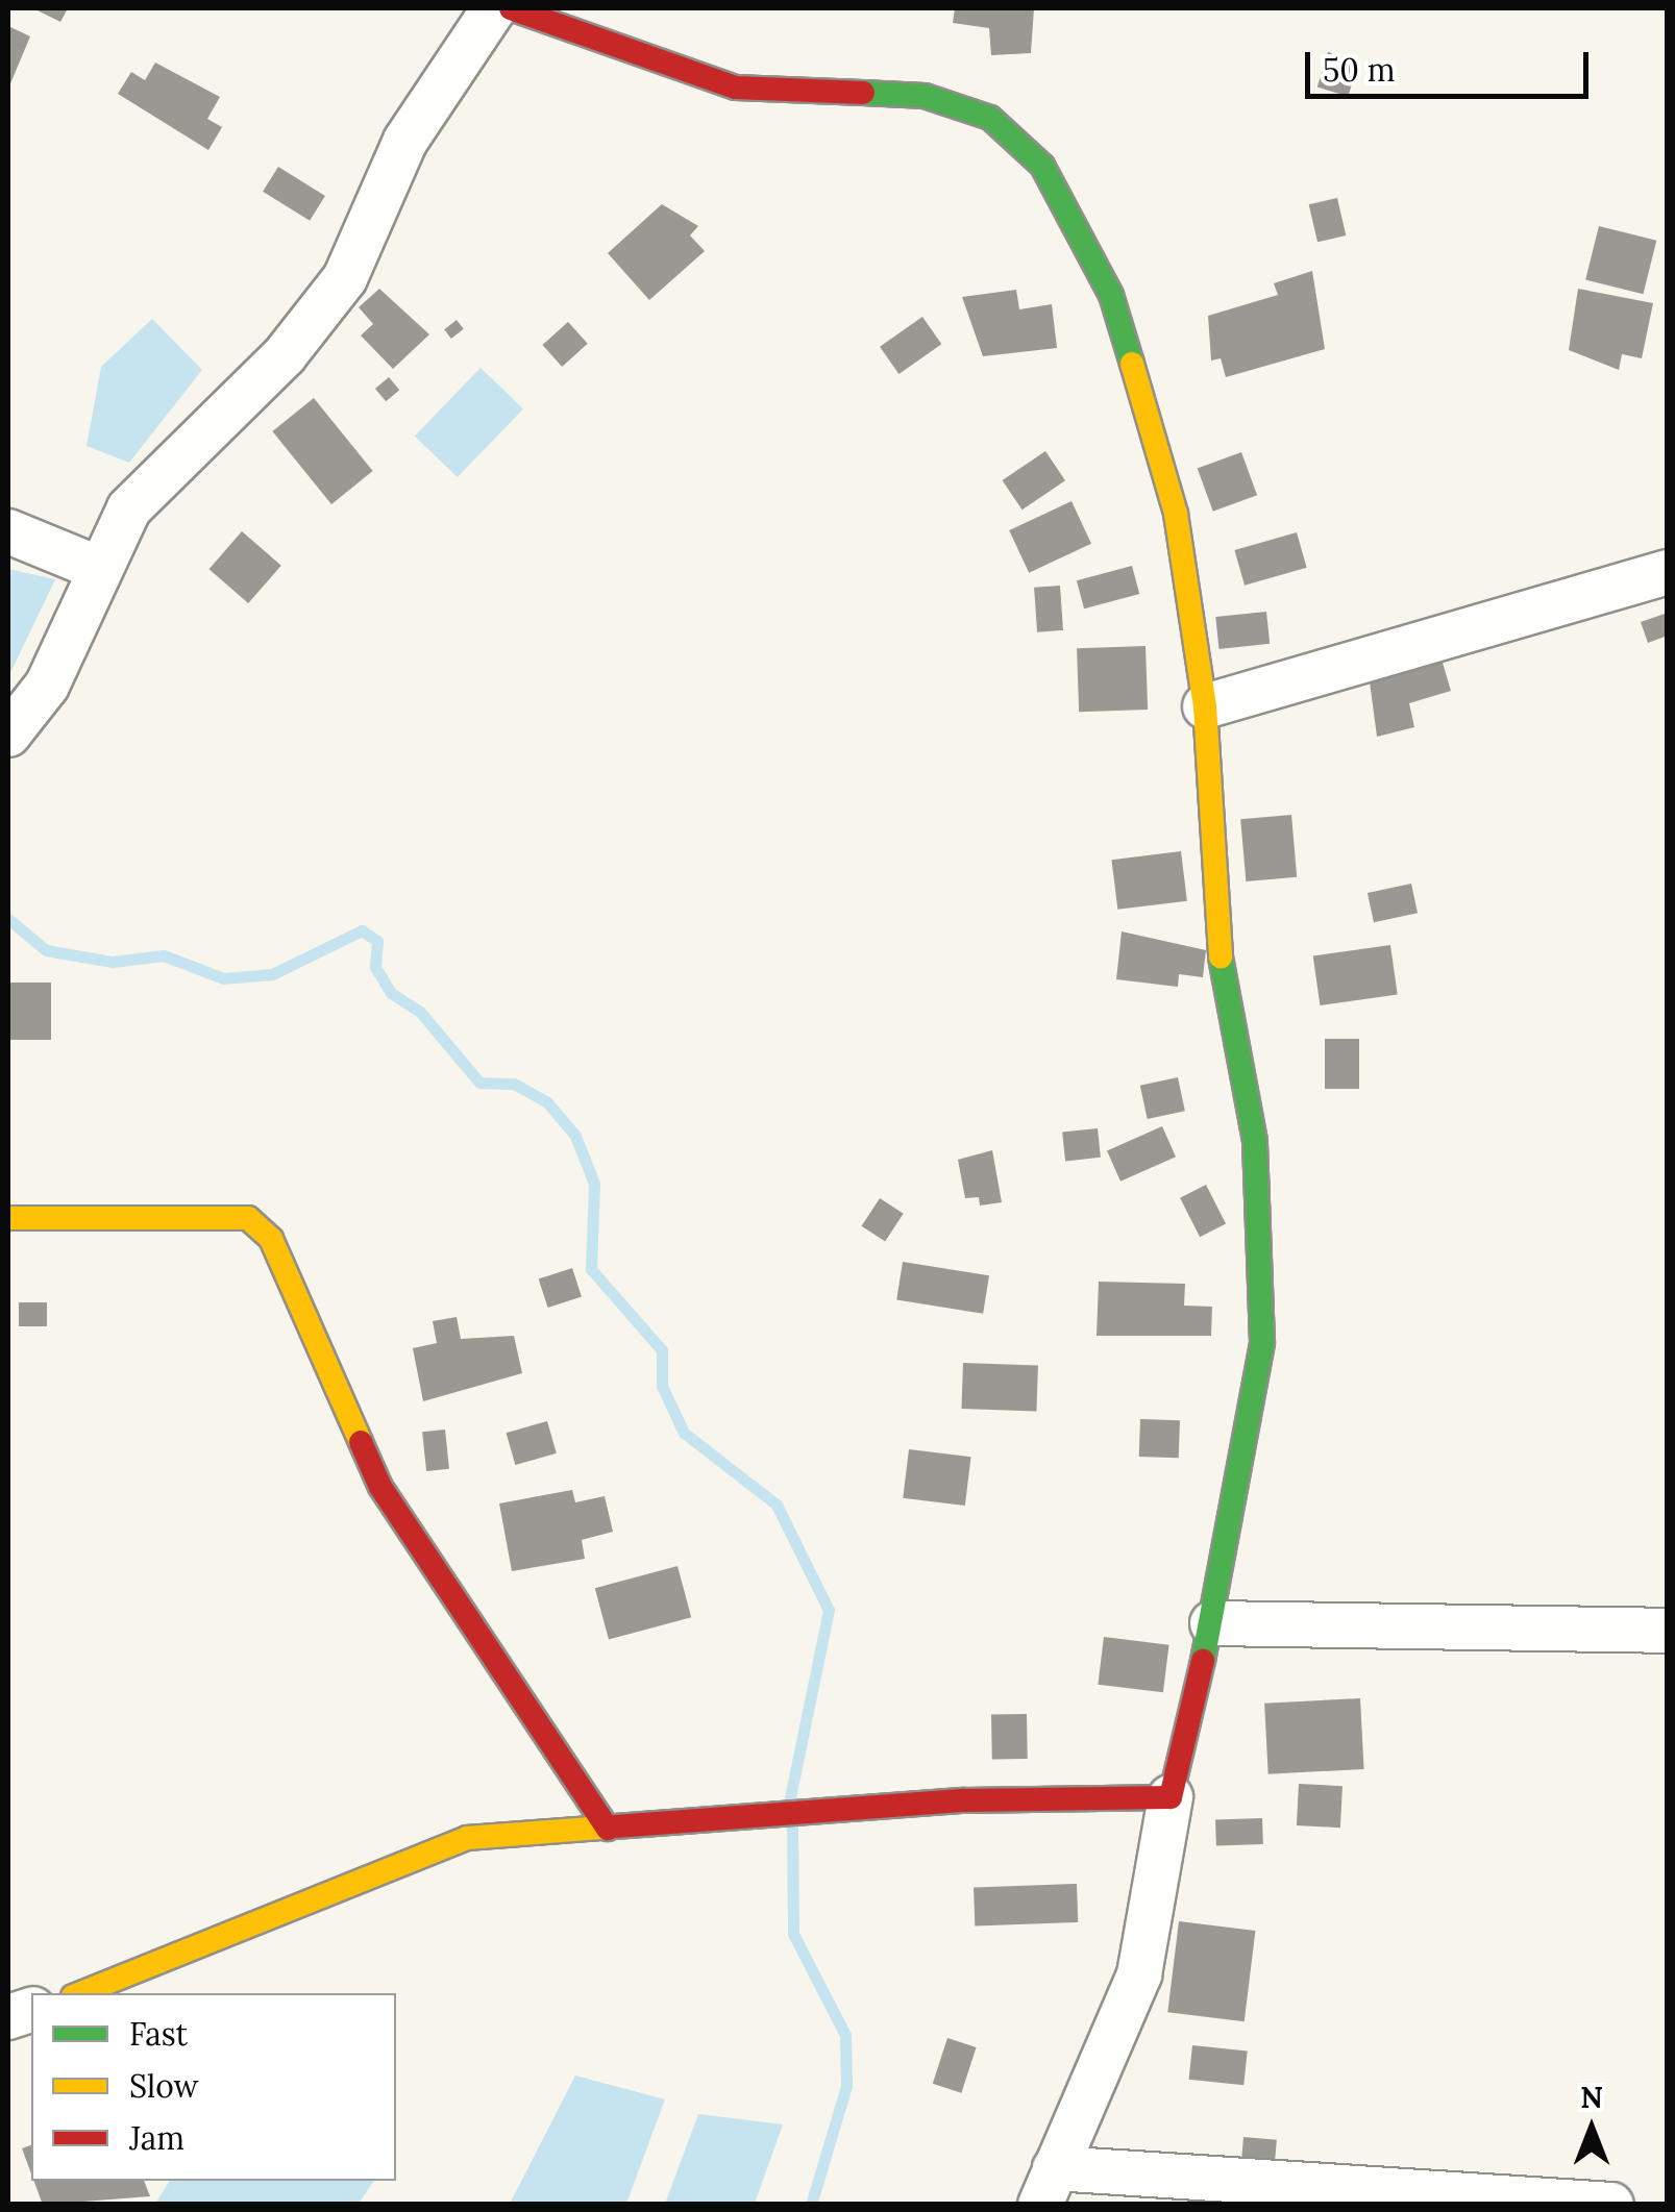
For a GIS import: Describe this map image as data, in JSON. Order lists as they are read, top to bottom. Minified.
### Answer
{"legend":["Fast","Slow","Jam"],"scale_bar":"50 m","north":"top"}
